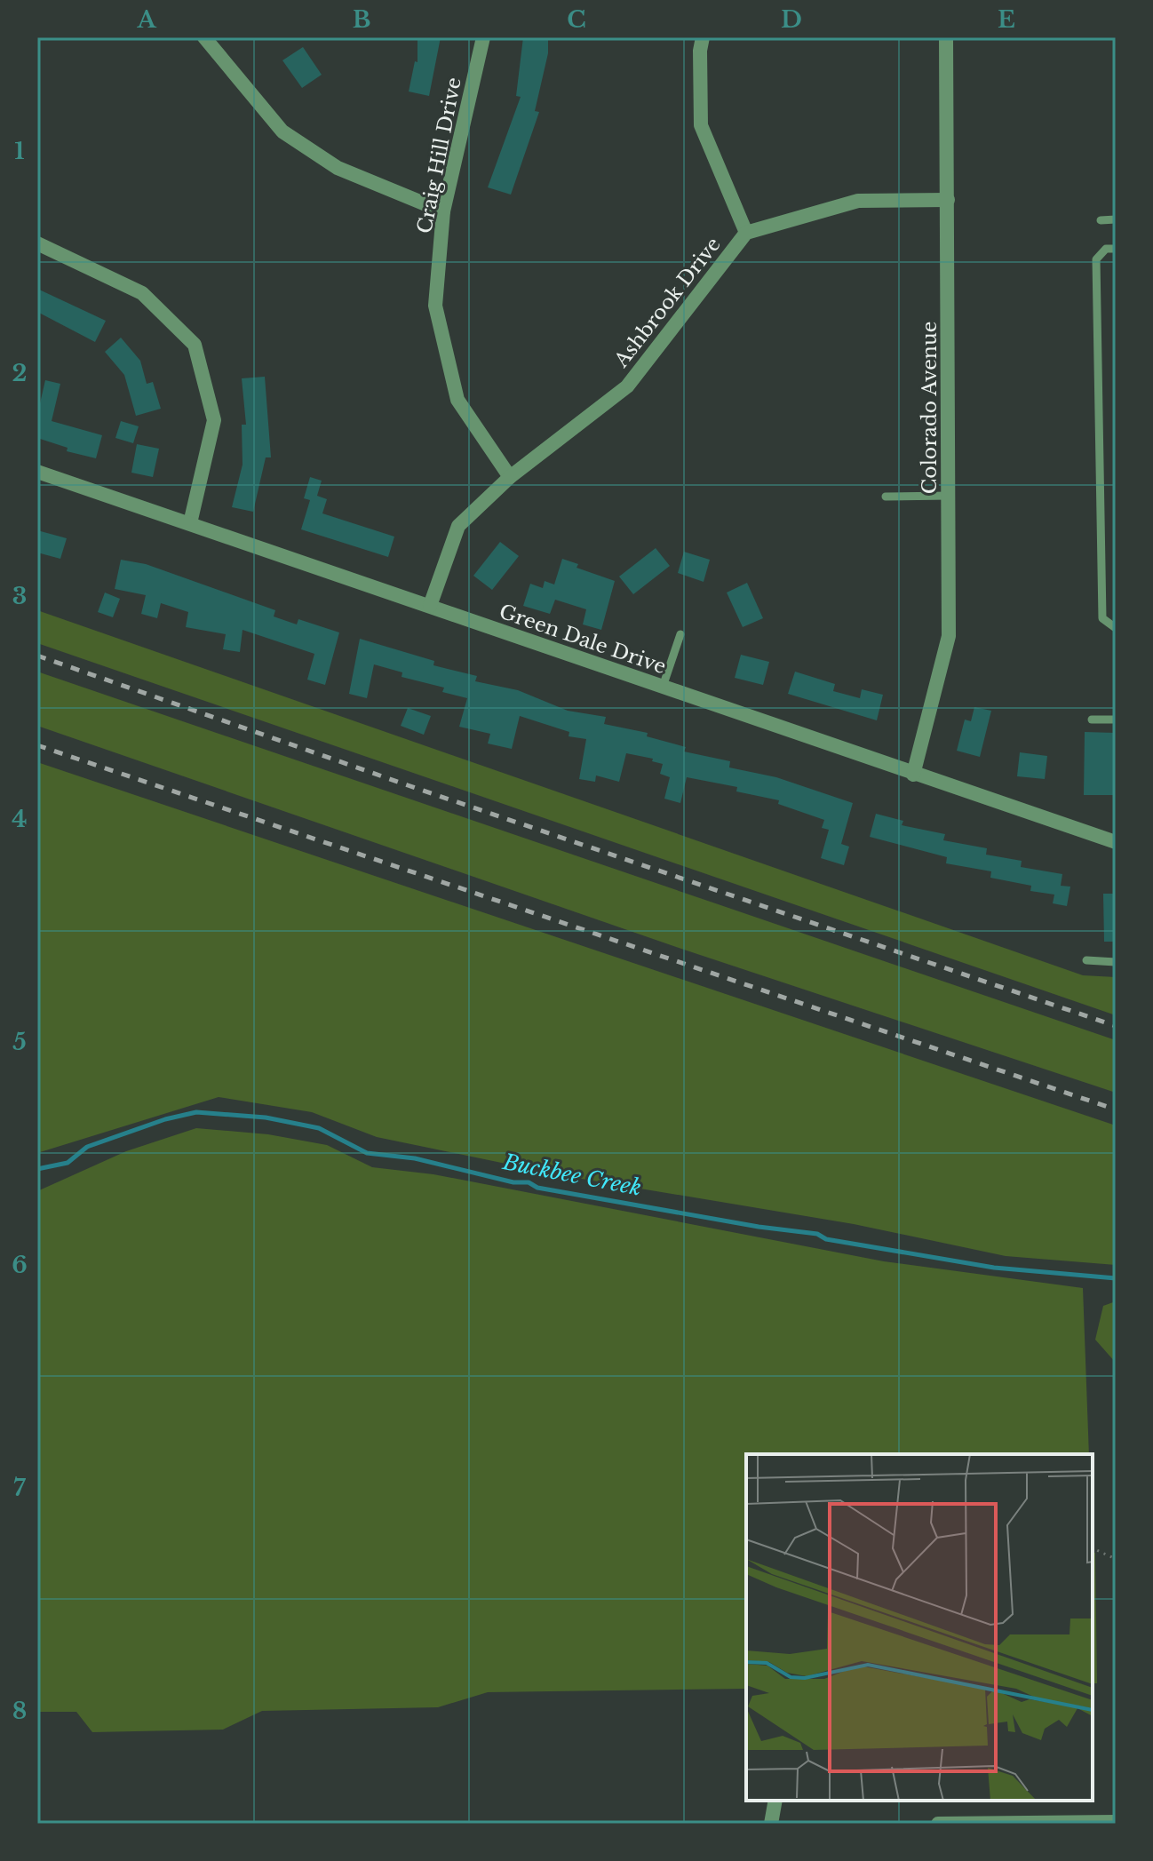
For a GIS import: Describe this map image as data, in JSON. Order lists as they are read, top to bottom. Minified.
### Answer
{"streets":{"street":["Craig Hill Drive","Ashbrook Drive","Colorado Avenue","Green Dale Drive"]},"crossings":[["Craig Hill Drive","Ashbrook Drive"],["Ashbrook Drive","Colorado Avenue"],["Ashbrook Drive","Green Dale Drive"],["Colorado Avenue","Green Dale Drive"]],"water":["Buckbee Creek"],"grid":{"columns":["A","B","C","D","E"],"rows":["1","2","3","4","5","6","7","8"]}}
